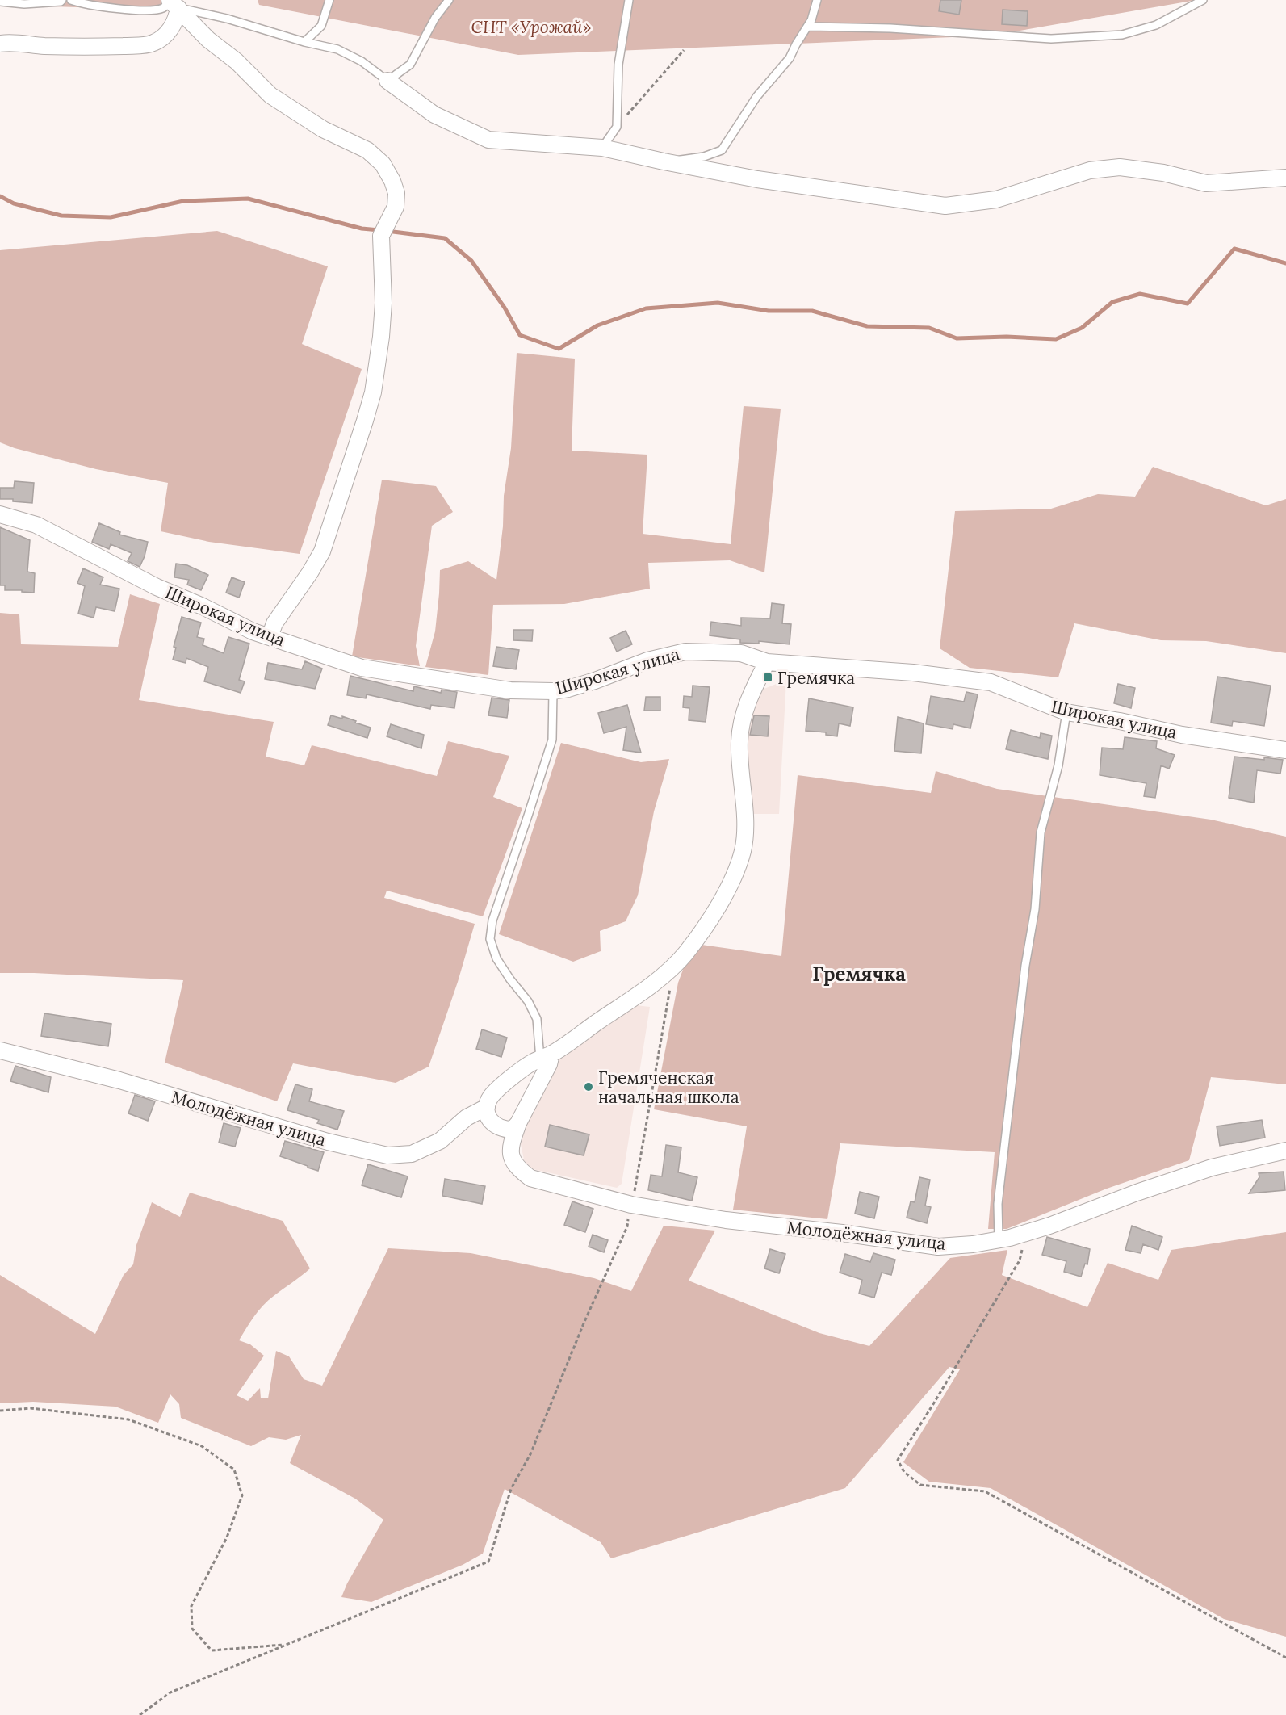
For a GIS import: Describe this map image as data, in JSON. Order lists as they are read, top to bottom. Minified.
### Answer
{"streets":{"street":["Широкая улица","Молодёжная улица"]},"districts":["Гремячка"],"parks":["СНТ «Урожай»"],"places":{"transit":["Гремячка"],"other":["Гремяченская начальная школа"]}}
